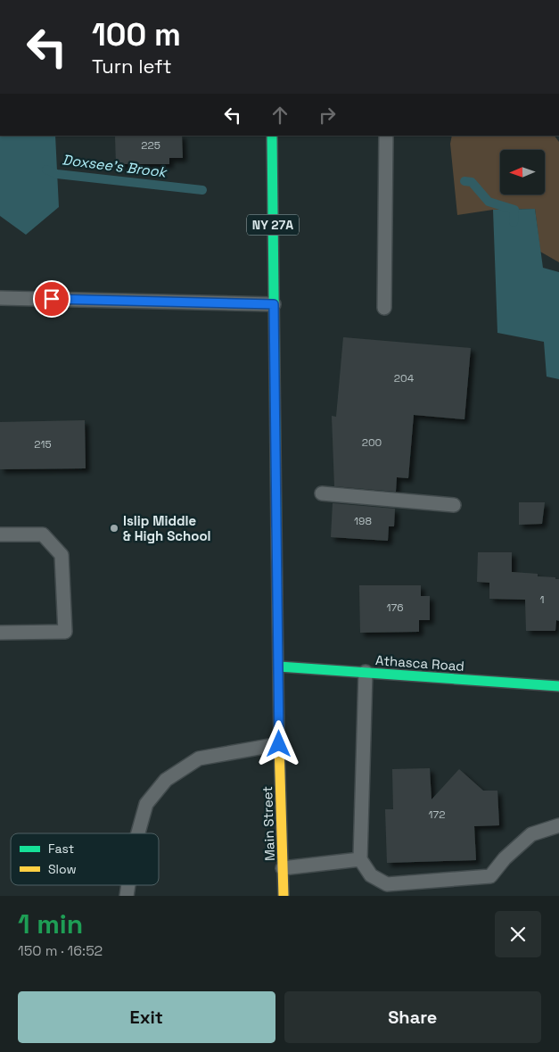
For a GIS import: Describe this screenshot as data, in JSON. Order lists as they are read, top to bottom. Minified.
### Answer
{"streets":{"main road":["NY 27A","Athasca Road","Main Street"]},"crossings":[["Athasca Road","Main Street"]],"water":["Doxsee's Brook"],"places":["Islip Middle & High School"],"house_numbers":["225","204","200","215","198","1","176","172"],"legend":["Fast","Slow"],"north":"left","page":{"turn":["100 m","Turn left"],"heading":["1 min","150 m · 16:52"],"buttons":["Exit","Share"]}}
